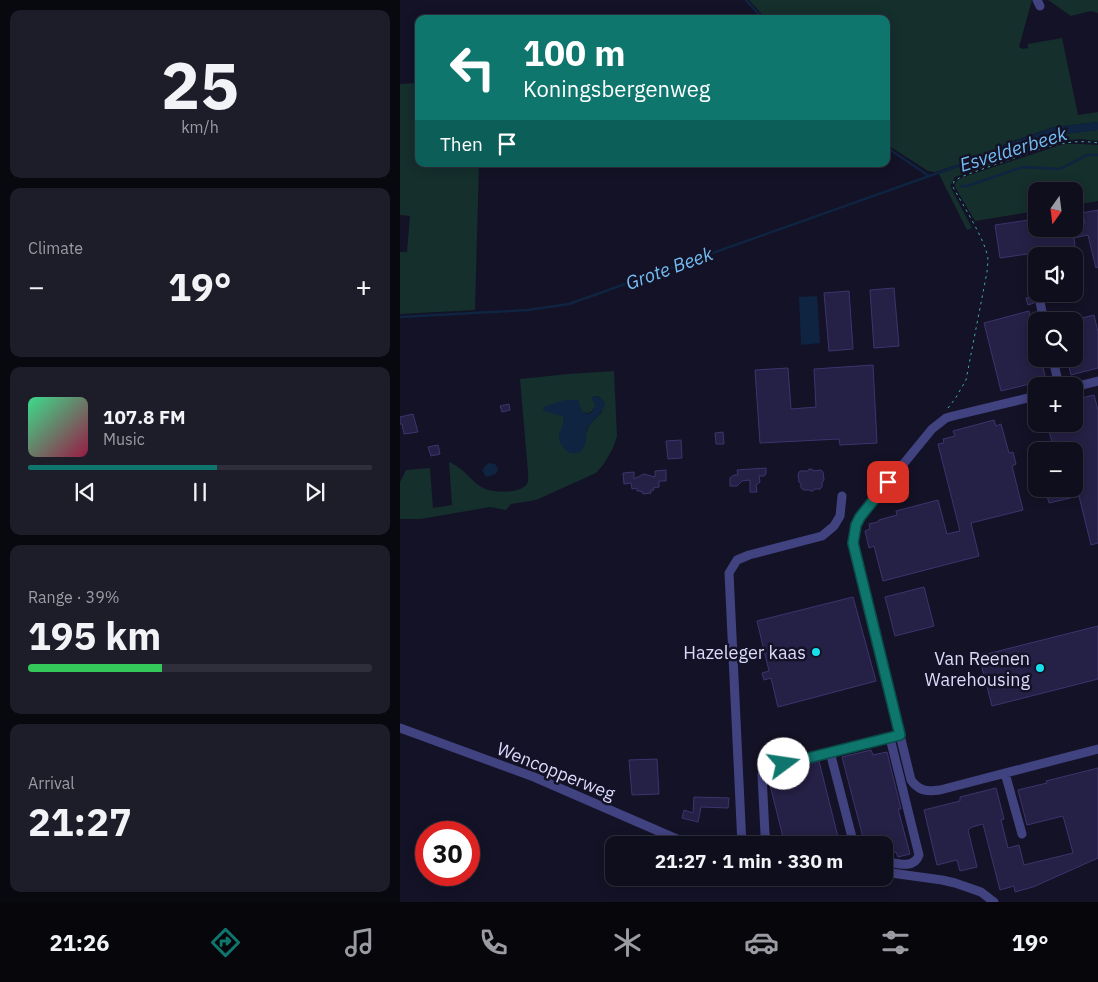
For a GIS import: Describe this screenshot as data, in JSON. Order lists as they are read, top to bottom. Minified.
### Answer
{"streets":{"street":["Wencopperweg"]},"water":["Esvelderbeek","Grote Beek"],"places":["Hazeleger kaas","Van Reenen Warehousing"],"north":"bottom","page":{"tile":[["25","km/h"],"Climate",["Range · 39%","195 km"],["Arrival","21:27"]],"turn":["100 m","Koningsbergenweg"],"then":"Then","map_buttons":["+","−"],"heat":["−","19°","+"],"song":["107.8 FM","Music"],"limit":"30","trip":"21:27 · 1 min · 330 m","tabs":["21:26","19°"]}}
